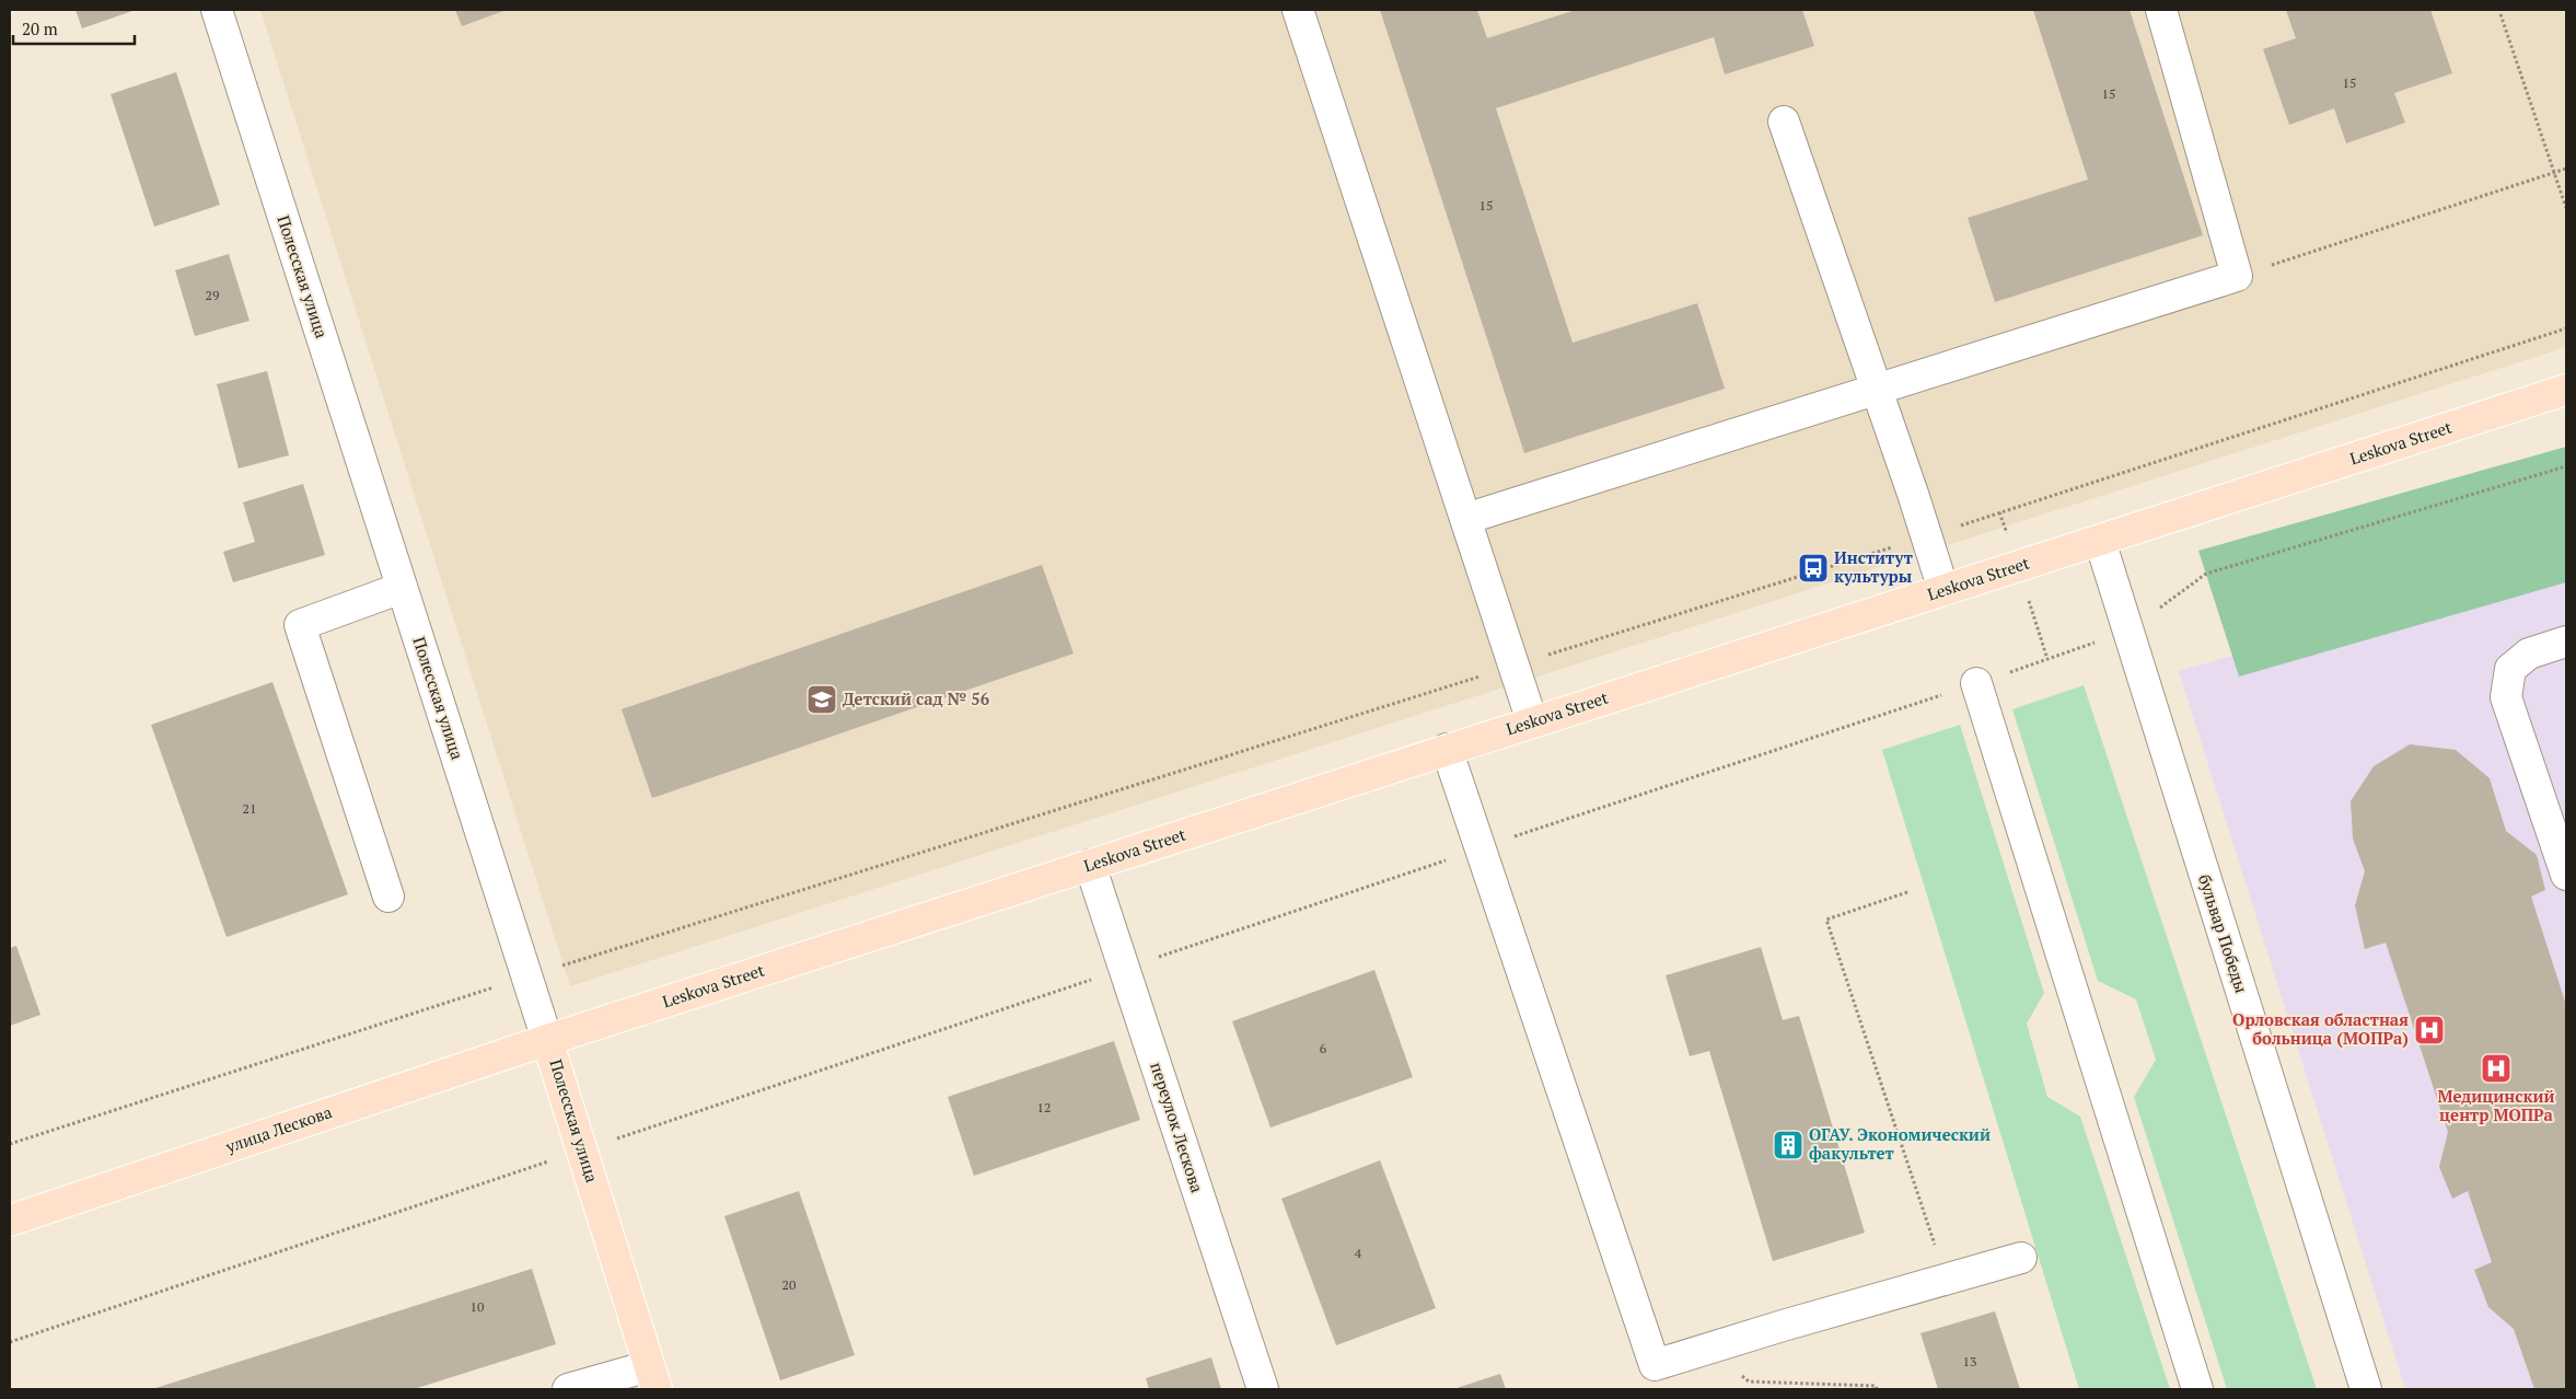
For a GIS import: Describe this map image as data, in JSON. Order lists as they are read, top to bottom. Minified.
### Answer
{"streets":{"main road":["Полесская улица","Leskova Street","улица Лескова"],"street":["бульвар Победы","переулок Лескова"]},"crossings":[["Полесская улица","Leskova Street"],["Полесская улица","улица Лескова"],["Leskova Street","бульвар Победы"],["Leskova Street","переулок Лескова"],["Leskova Street","улица Лескова"]],"places":{"bus stop":["Институт культуры"],"school or university":["Детский сад № 56"],"hospital":["Орловская областная больница (МОПРа)","Медицинский центр МОПРа"],"building":["ОГАУ. Экономический факультет"]},"house_numbers":["15","15","15","29","21","6","12","4","20","10","13"],"scale_bar":"20 m"}
